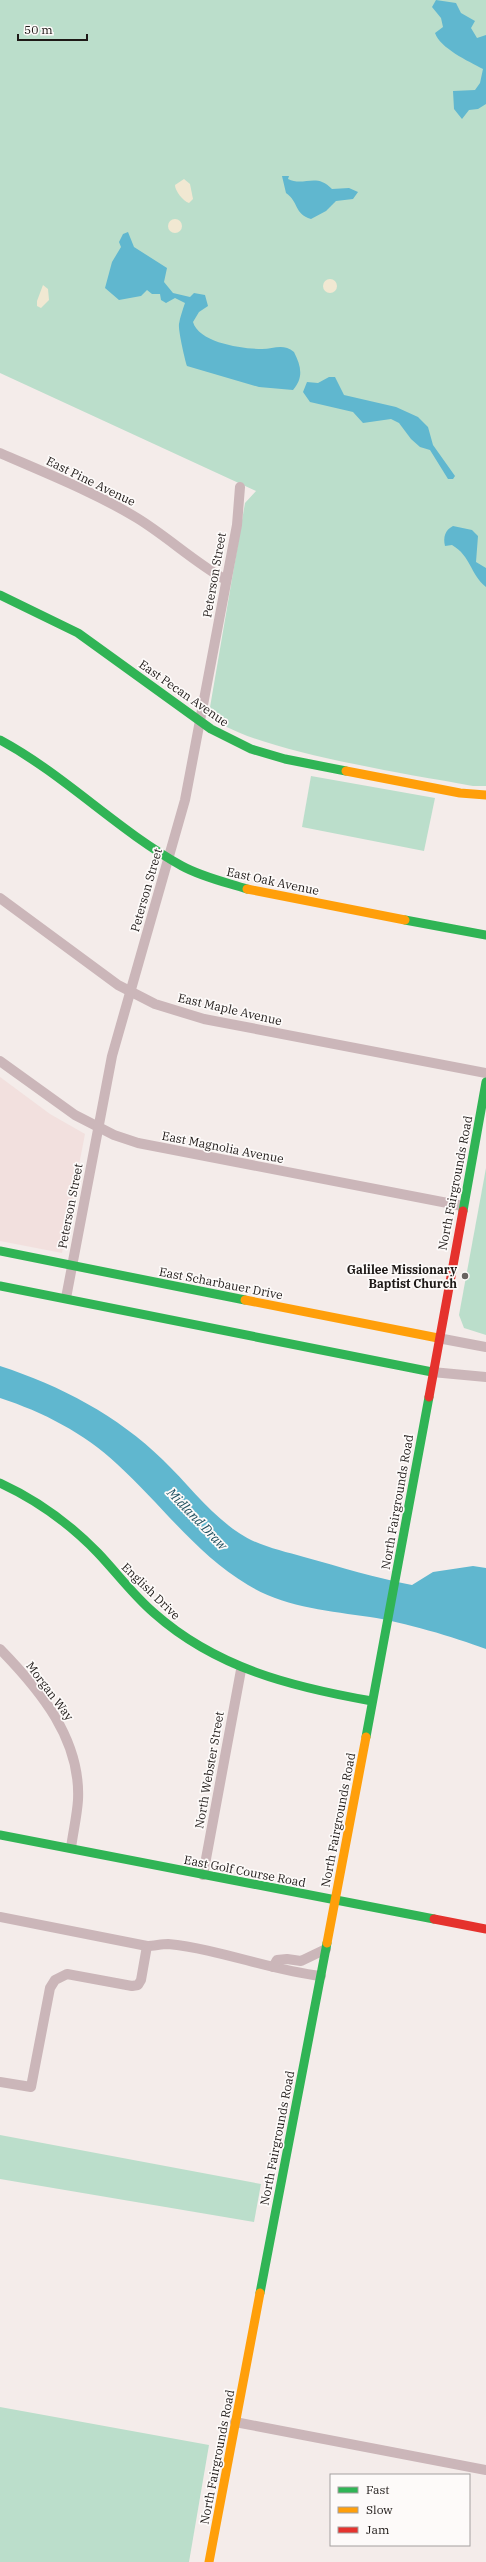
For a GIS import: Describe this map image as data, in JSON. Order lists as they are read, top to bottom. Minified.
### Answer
{"streets":{"main road":["East Pecan Avenue","East Oak Avenue","North Fairgrounds Road","East Scharbauer Drive","English Drive","East Golf Course Road"],"street":["East Pine Avenue","Peterson Street","East Maple Avenue","East Magnolia Avenue","Morgan Way","North Webster Street"]},"crossings":[["East Pine Avenue","Peterson Street"],["Peterson Street","East Pecan Avenue"],["Peterson Street","East Oak Avenue"],["Peterson Street","East Maple Avenue"],["Peterson Street","East Magnolia Avenue"],["Peterson Street","East Scharbauer Drive"],["East Magnolia Avenue","North Fairgrounds Road"],["North Fairgrounds Road","East Scharbauer Drive"],["North Fairgrounds Road","English Drive"],["North Fairgrounds Road","East Golf Course Road"],["English Drive","North Webster Street"],["Morgan Way","East Golf Course Road"],["North Webster Street","East Golf Course Road"]],"water":["Midland Draw"],"places":["Galilee Missionary Baptist Church"],"legend":["Fast","Slow","Jam"],"scale_bar":"50 m"}
